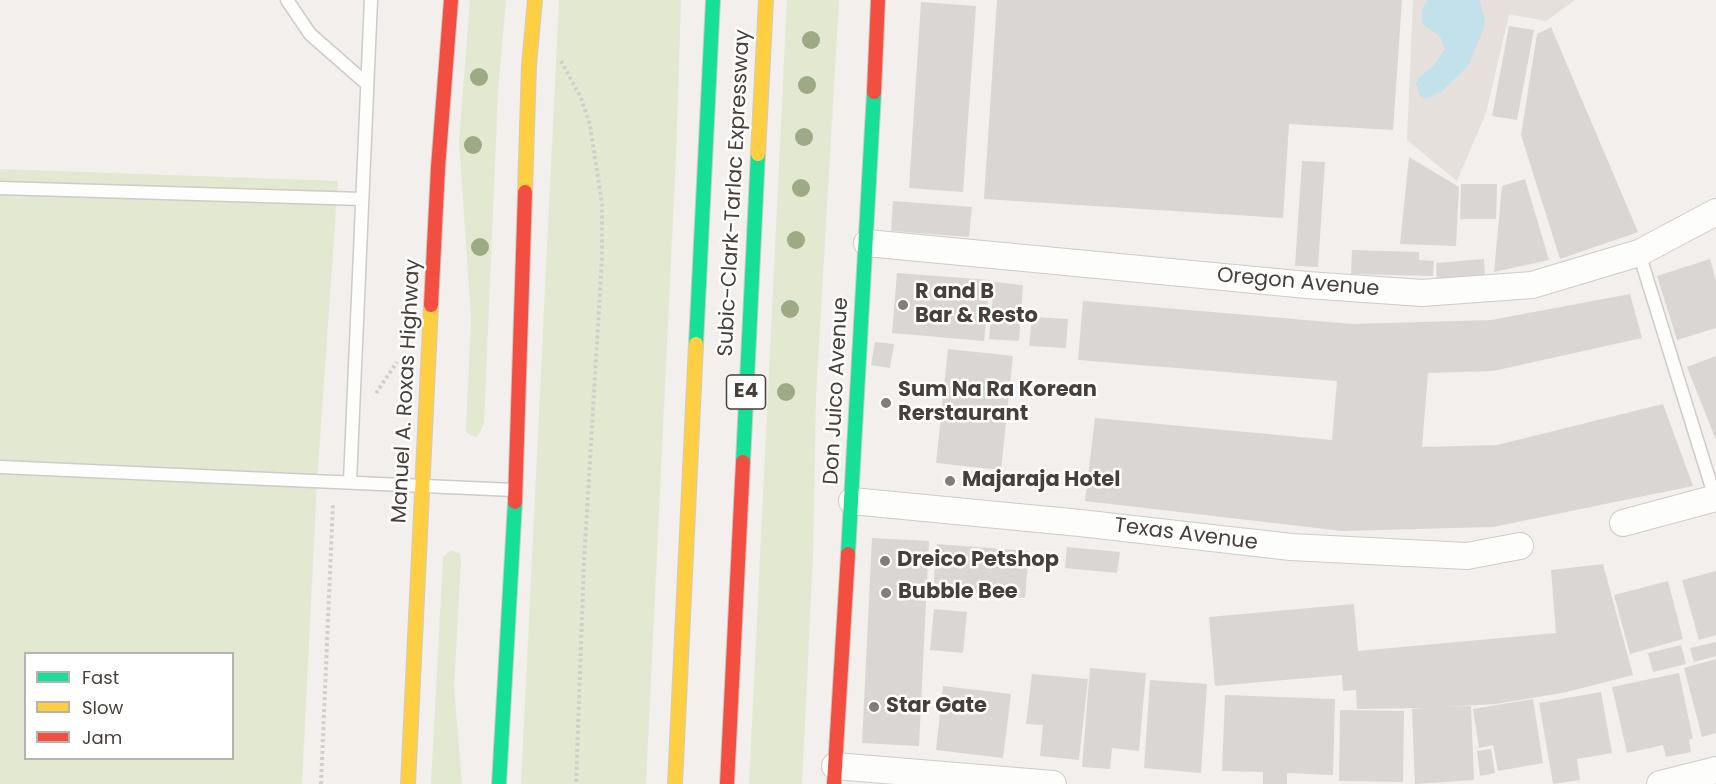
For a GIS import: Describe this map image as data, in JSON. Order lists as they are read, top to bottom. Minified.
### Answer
{"streets":{"main road":["Subic-Clark-Tarlac Expressway","Manuel A. Roxas Highway","Don Juico Avenue","E4"],"street":["Oregon Avenue","Texas Avenue"]},"crossings":[["Oregon Avenue","Don Juico Avenue"],["Don Juico Avenue","Texas Avenue"]],"places":["R and B Bar & Resto","Sum Na Ra Korean Rerstaurant","Majaraja Hotel","Dreico Petshop","Bubble Bee","Star Gate"],"legend":["Fast","Slow","Jam"]}
